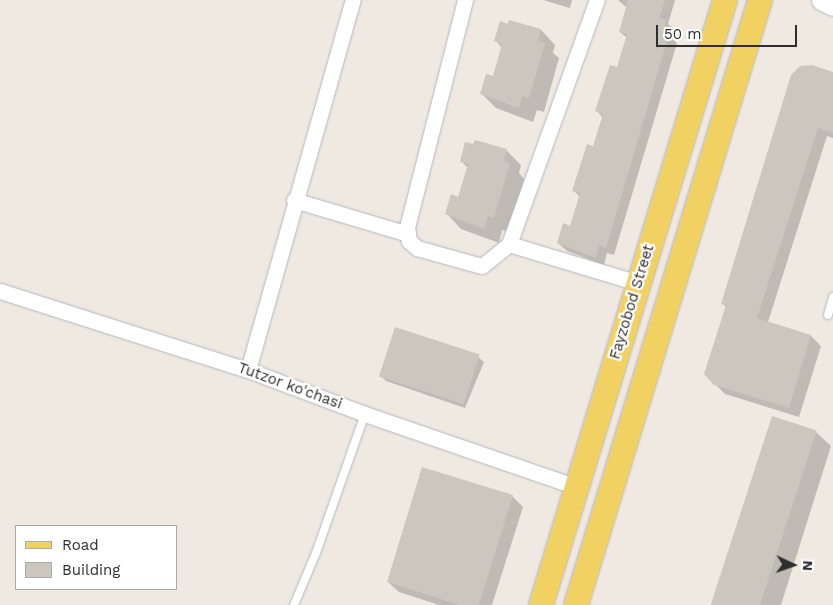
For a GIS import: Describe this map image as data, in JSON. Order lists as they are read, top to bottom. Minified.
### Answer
{"streets":{"main road":["Fayzobod Street"],"street":["Tutzor ko'chasi"]},"crossings":[["Fayzobod Street","Tutzor ko'chasi"]],"legend":["Road","Building"],"scale_bar":"50 m","north":"right"}
